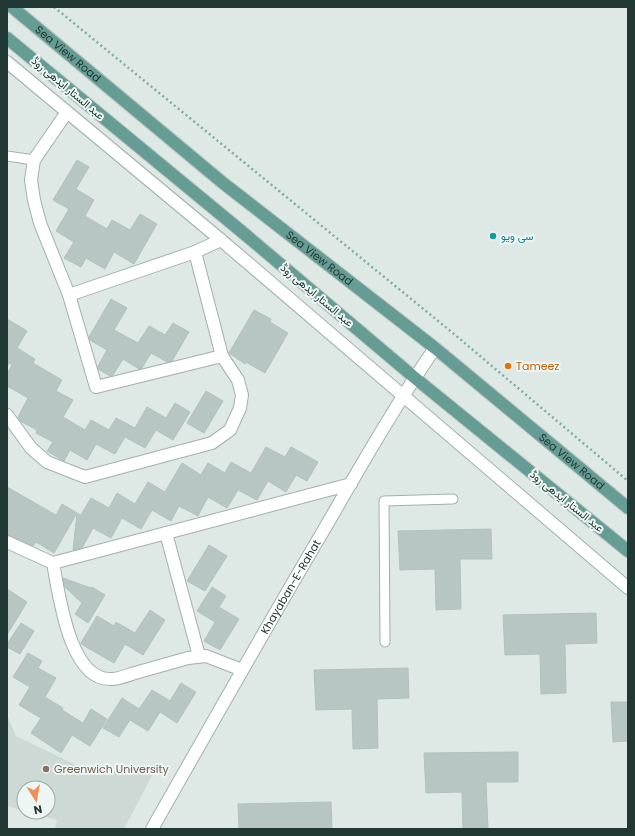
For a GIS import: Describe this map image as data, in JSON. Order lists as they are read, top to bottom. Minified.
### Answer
{"streets":{"main road":["Sea View Road","عبد الستار ایدھی روڈ"],"street":["Khayaban-E-Rahat"]},"crossings":[["Sea View Road","Khayaban-E-Rahat"],["عبد الستار ایدھی روڈ","Khayaban-E-Rahat"]],"places":["سی ویو","Tameez","Greenwich University"],"north":"bottom"}
